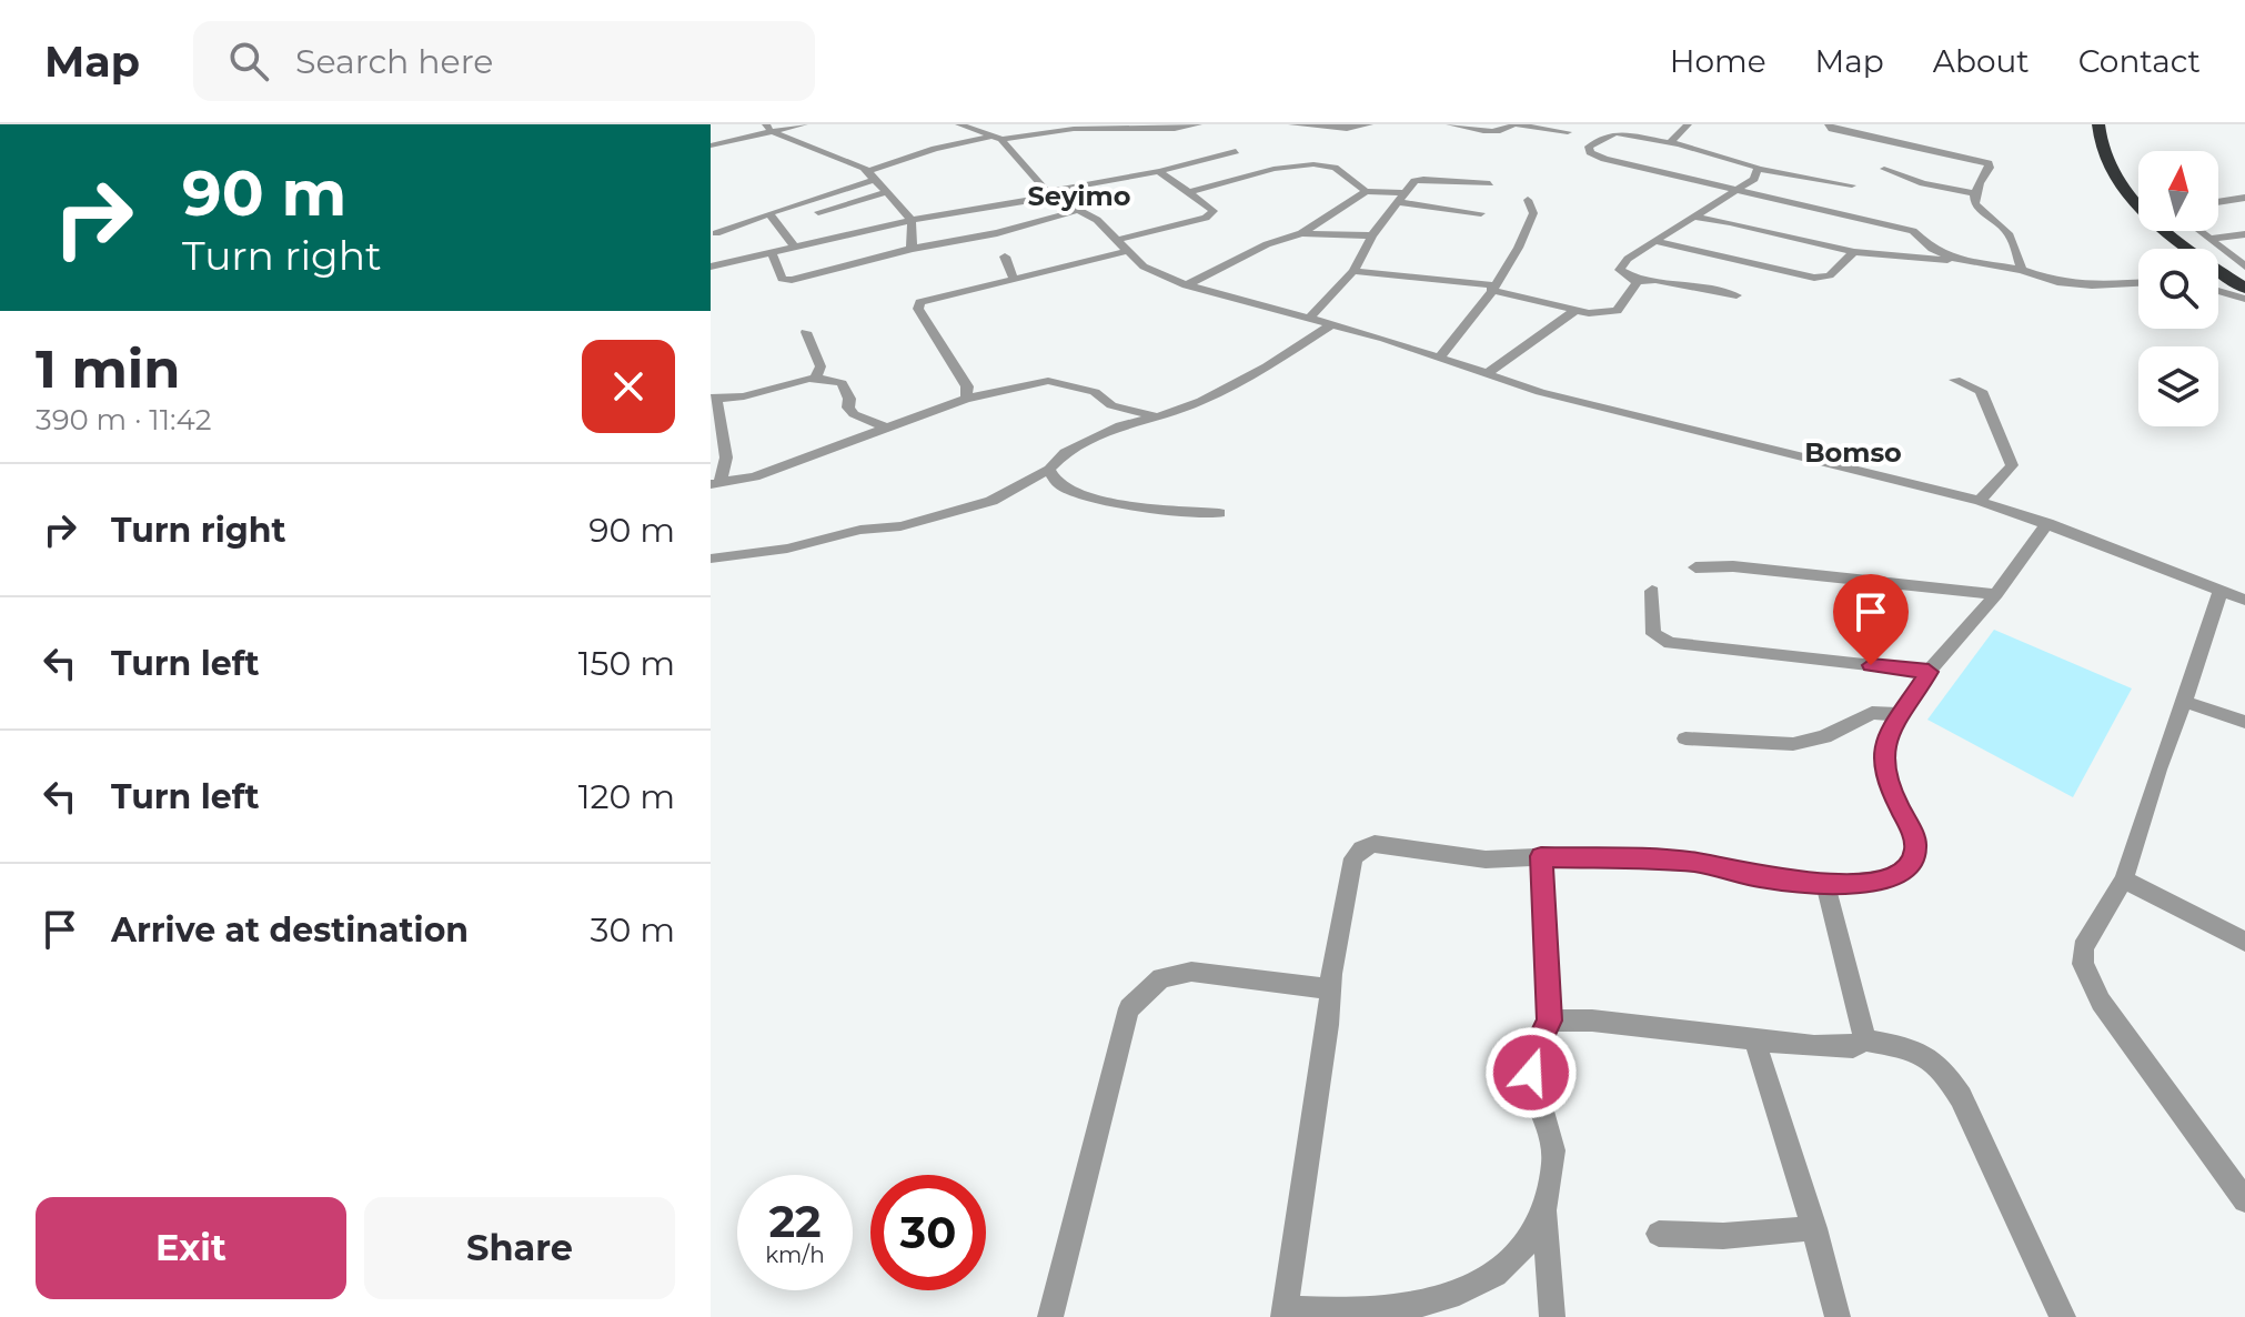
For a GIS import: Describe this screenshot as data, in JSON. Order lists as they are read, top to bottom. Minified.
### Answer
{"districts":["Seyimo","Bomso"],"north":"top","page":{"header":"Map","search":"Search here","nav":["Home","Map","About","Contact"],"turn":["90 m","Turn right"],"heading":["1 min","390 m · 11:42"],"list":[{"name":"Turn right","value":"90 m"},{"name":"Turn left","value":"150 m"},{"name":"Turn left","value":"120 m"},{"name":"Arrive at destination","value":"30 m"}],"speed":"22 km/h","limit":"30","buttons":["Exit","Share"]}}
